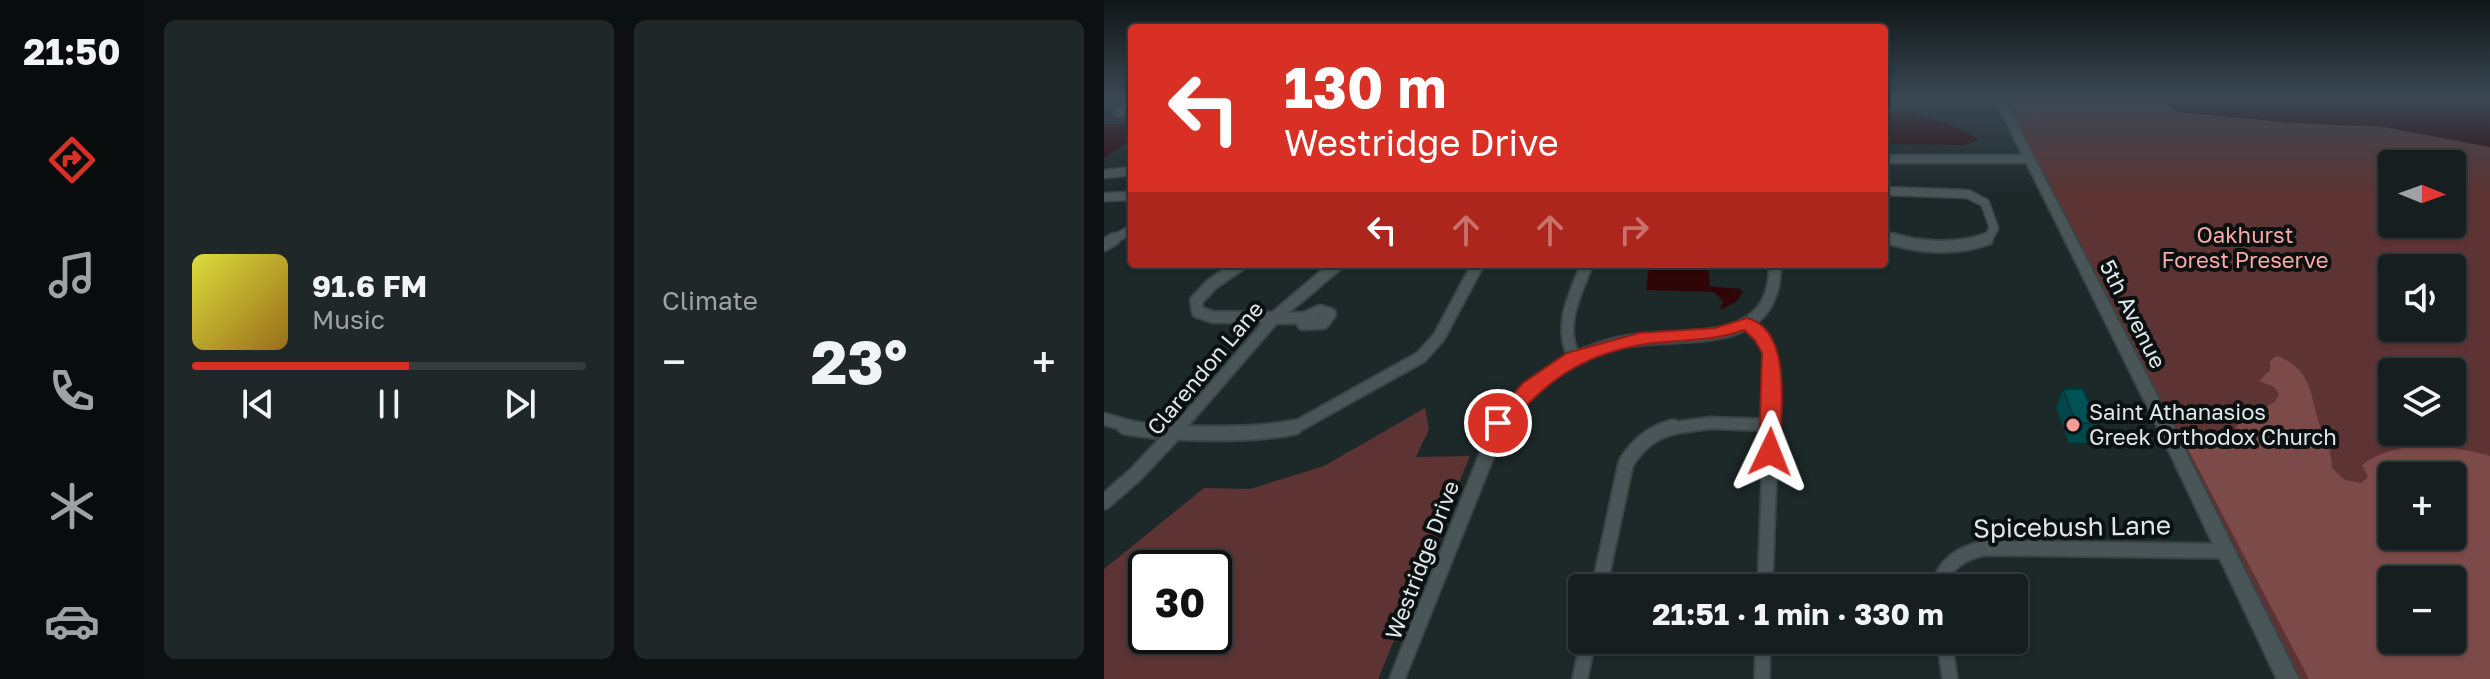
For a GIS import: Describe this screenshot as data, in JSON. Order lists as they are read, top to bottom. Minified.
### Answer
{"streets":{"street":["5th Avenue","Clarendon Lane","Spicebush Lane","Westridge Drive"]},"crossings":[["5th Avenue","Spicebush Lane"]],"parks":["Oakhurst Forest Preserve"],"places":["Saint Athanasios Greek Orthodox Church"],"north":"right","page":{"tabs":"21:50","tile":"Climate","turn":["130 m","Westridge Drive"],"map_buttons":["+","−"],"song":["91.6 FM","Music"],"heat":["−","23°","+"],"limit":"30","trip":"21:51 · 1 min · 330 m"}}
